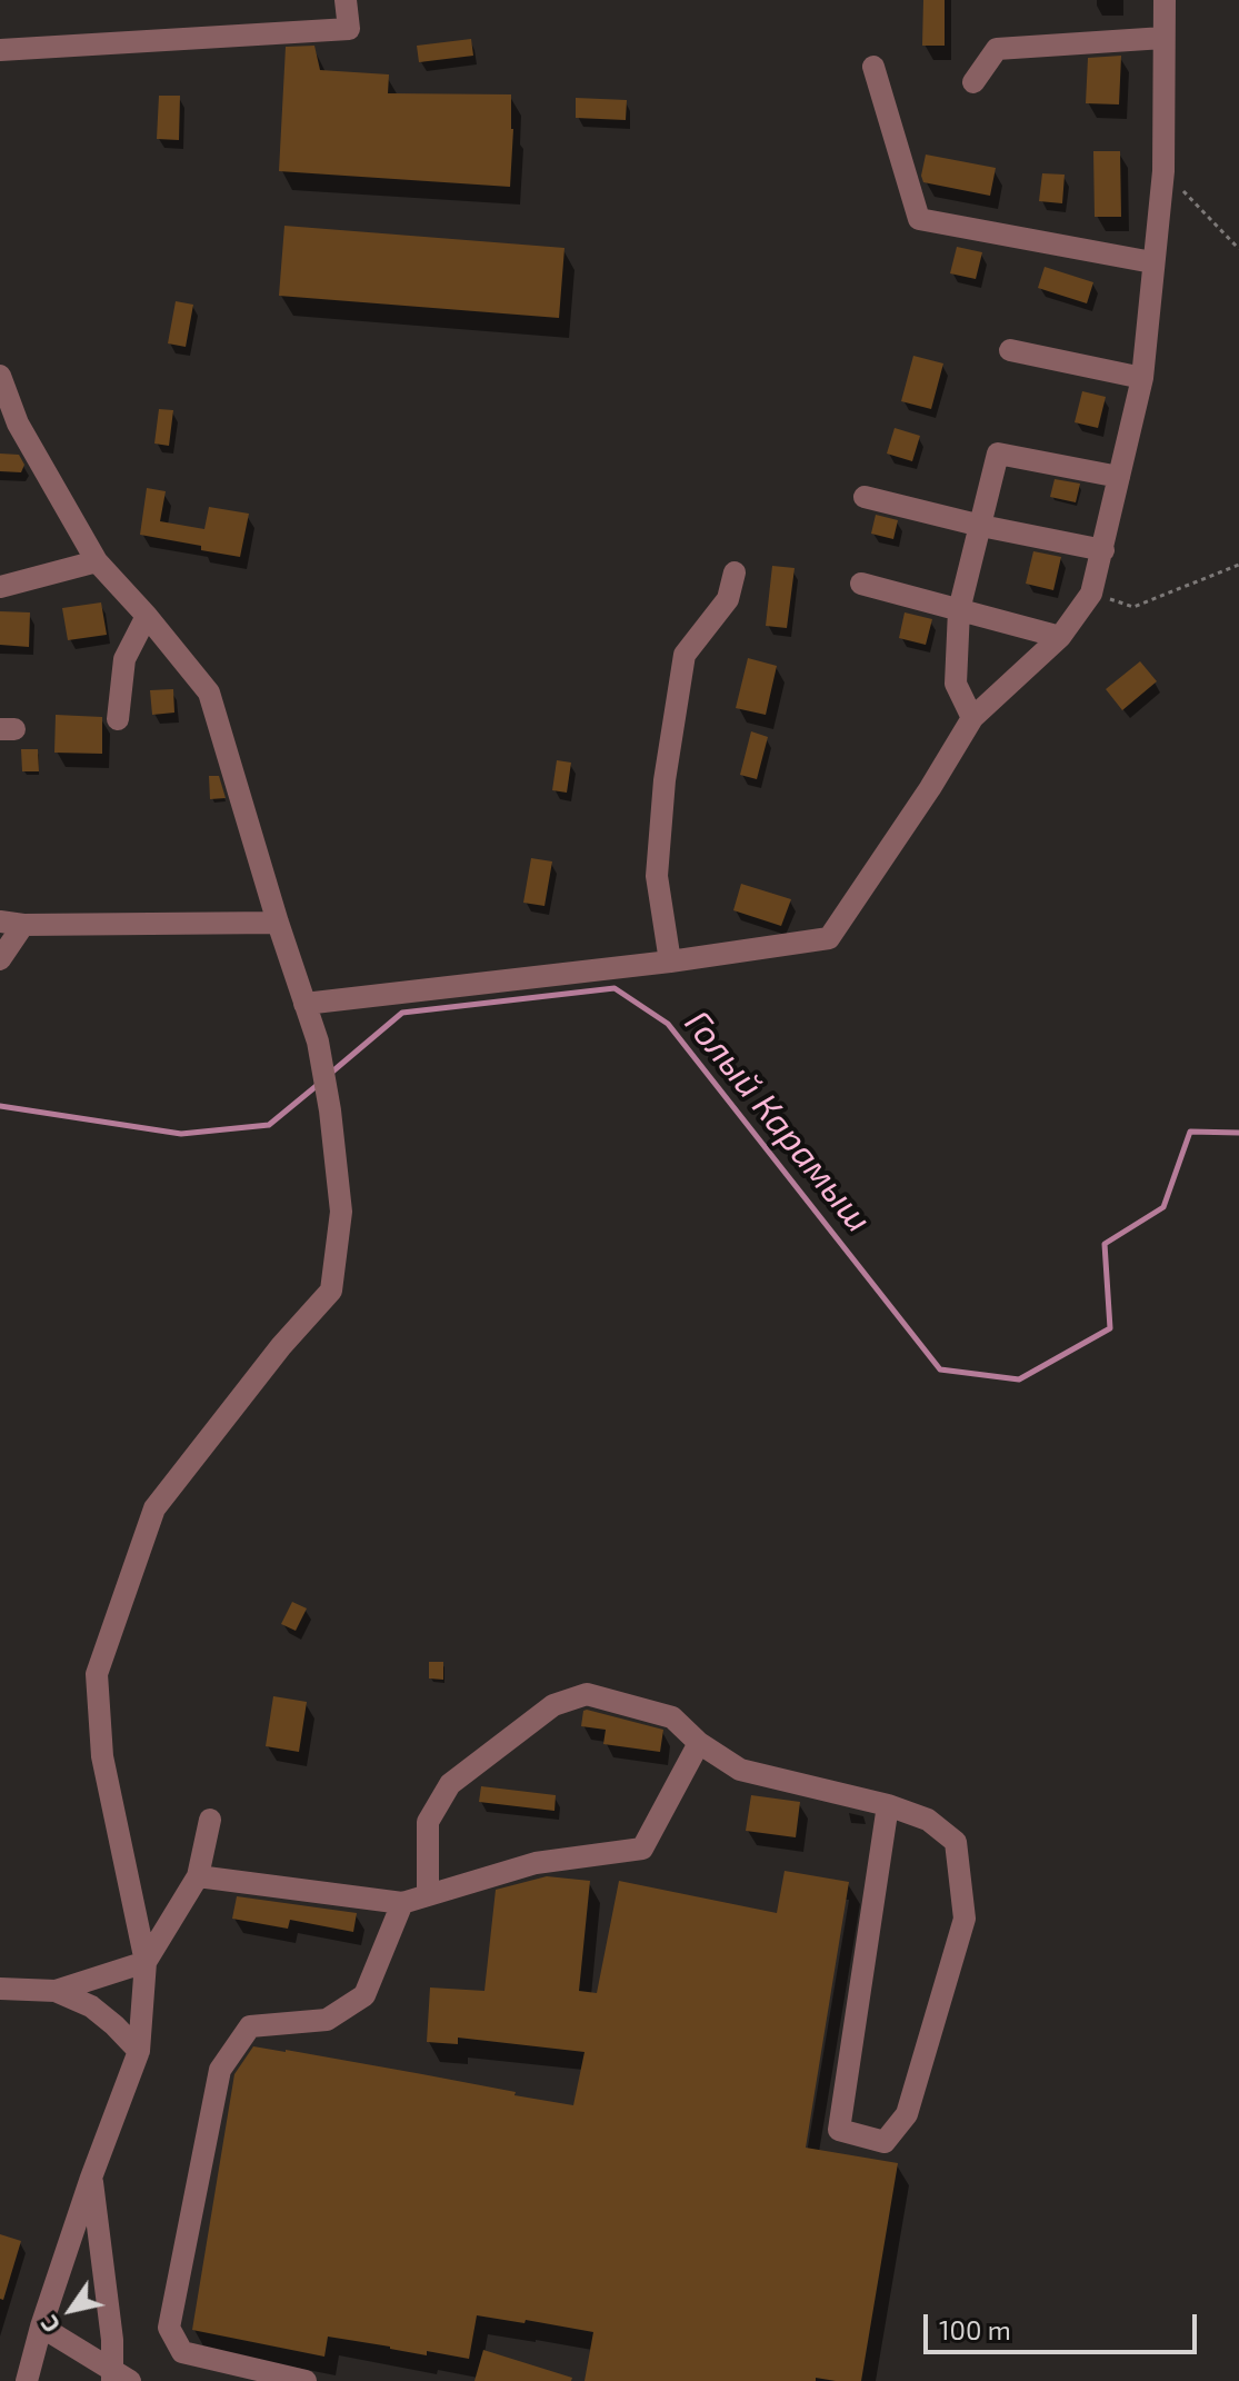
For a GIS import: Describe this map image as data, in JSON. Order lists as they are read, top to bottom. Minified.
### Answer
{"water":["Голый Карамыш"],"scale_bar":"100 m","north":"bottom left"}
